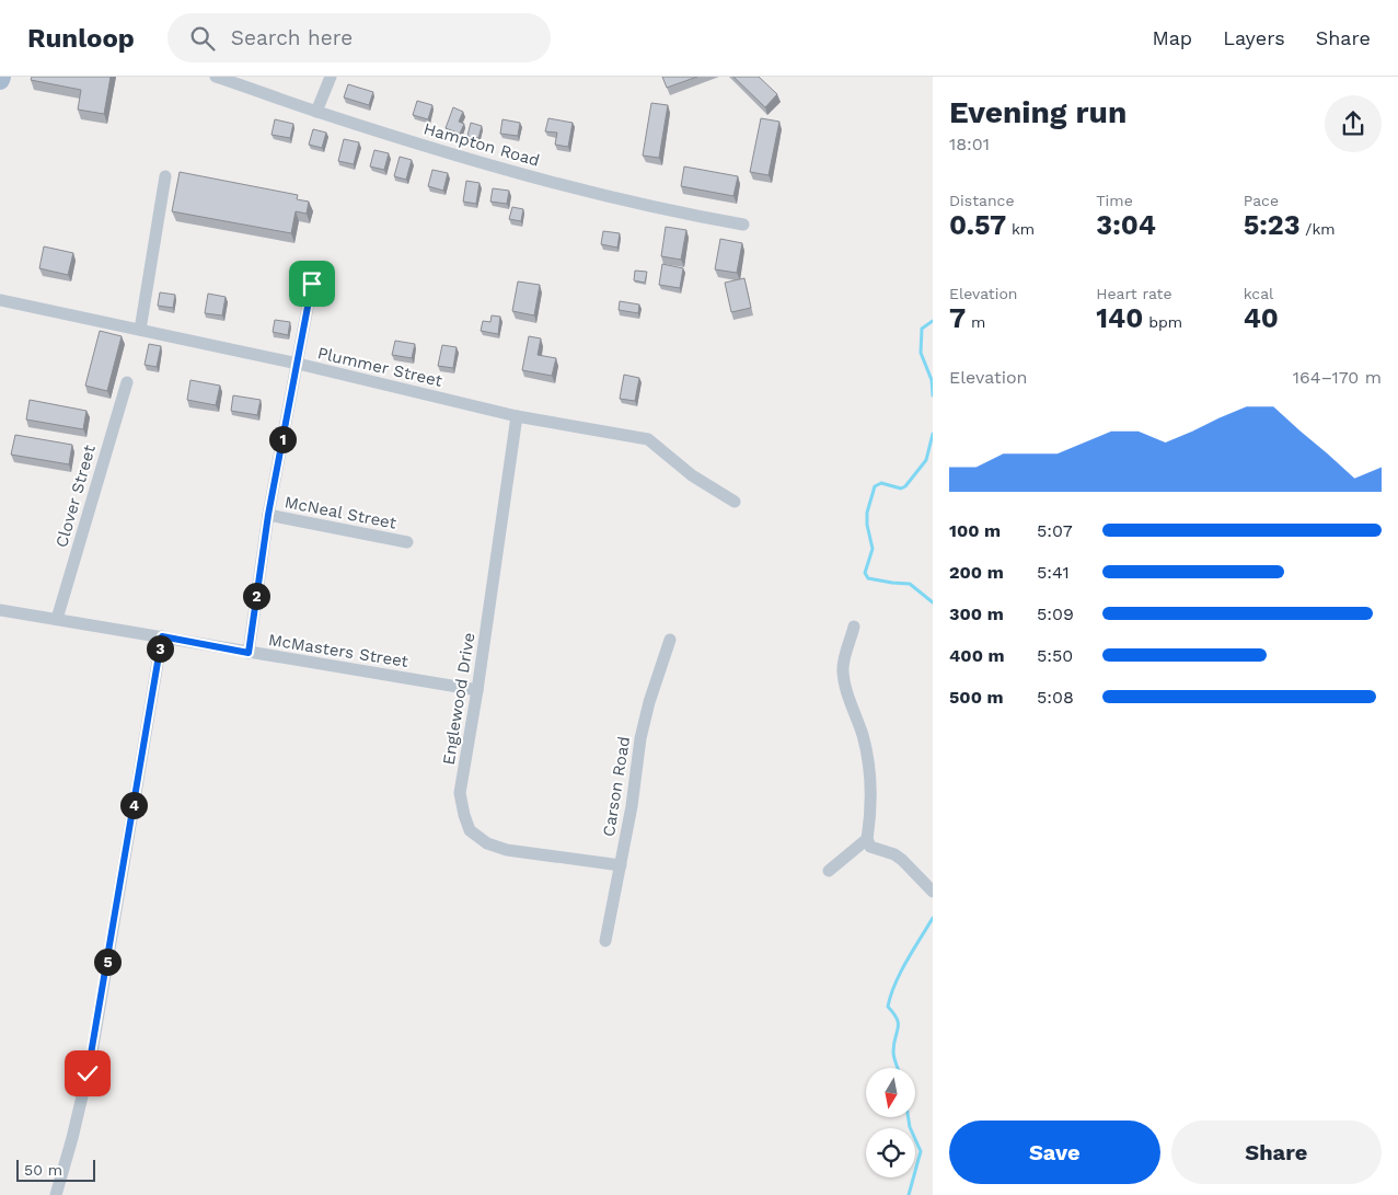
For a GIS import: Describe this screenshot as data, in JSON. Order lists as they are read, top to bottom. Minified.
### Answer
{"streets":{"street":["Hampton Road","Plummer Street","Clover Street","McNeal Street","McMasters Street","Englewood Drive","Carson Road"]},"crossings":[["Plummer Street","Englewood Drive"],["Clover Street","McMasters Street"],["McMasters Street","Englewood Drive"],["Englewood Drive","Carson Road"]],"scale_bar":"50 m","north":"bottom","page":{"header":"Runloop","search":"Search here","nav":["Map","Layers","Share"],"heading":["Evening run","18:01"],"stats":[["Distance","0.57 km"],["Time","3:04"],["Pace","5:23 /km"],["Elevation","7 m"],["Heart rate","140 bpm"],["kcal","40"]],"chart":["Elevation","164–170 m"],"pins":["1","2","3","4","5"],"list":[{"name":"100 m","note":"5:07"},{"name":"200 m","note":"5:41"},{"name":"300 m","note":"5:09"},{"name":"400 m","note":"5:50"},{"name":"500 m","note":"5:08"}],"buttons":["Save","Share"],"scale":"50 m"}}
